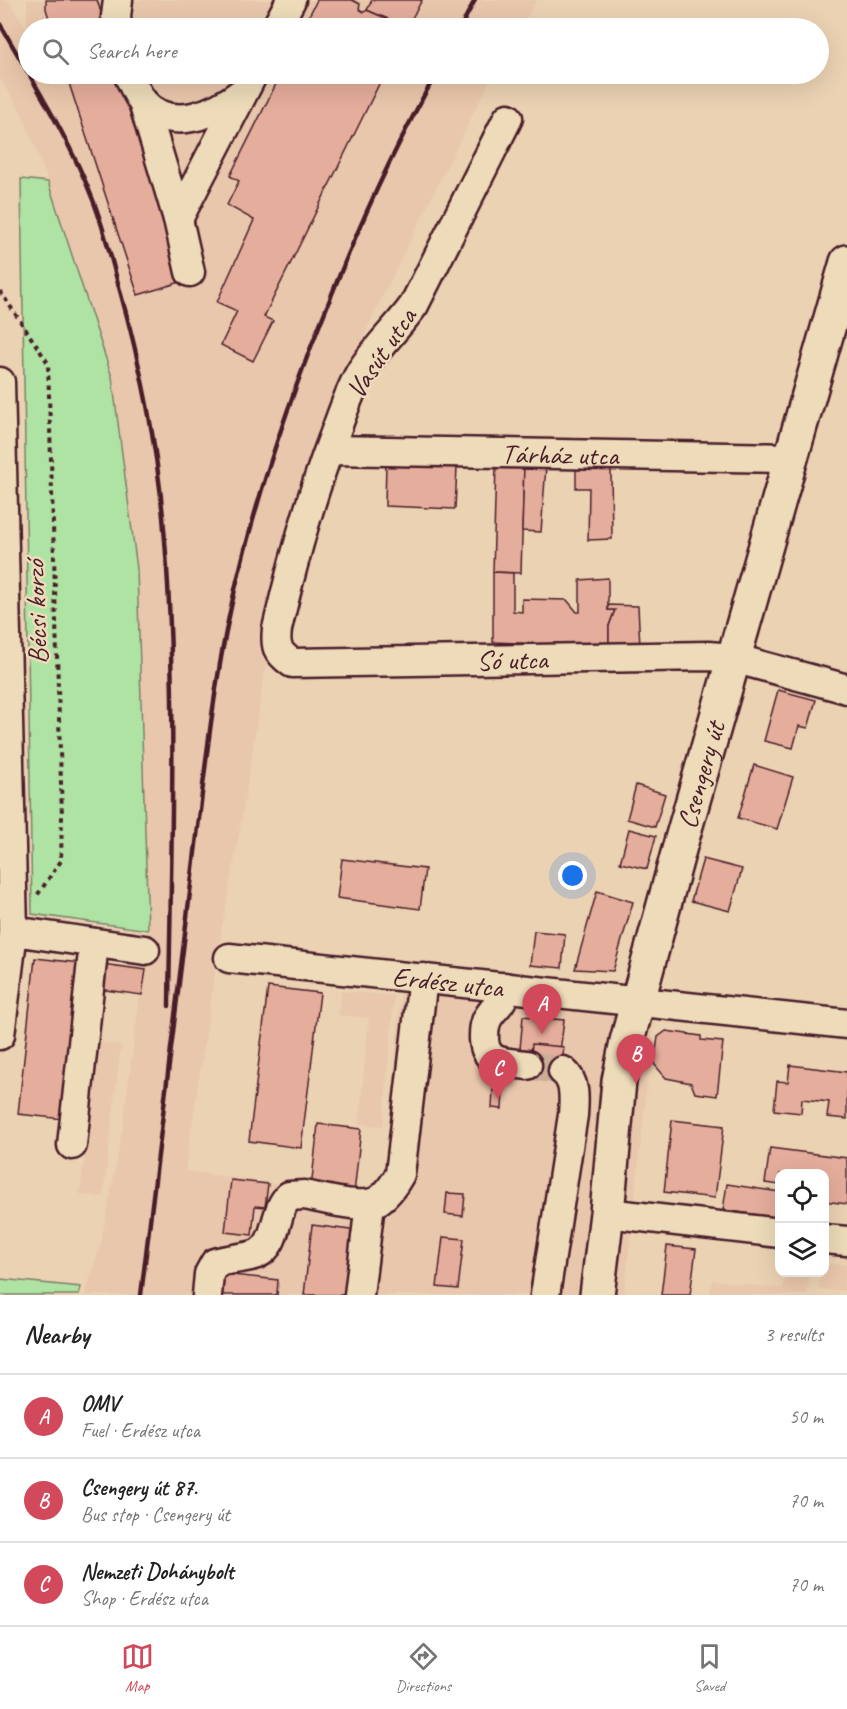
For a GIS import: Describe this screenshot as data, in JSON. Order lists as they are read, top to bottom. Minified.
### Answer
{"streets":{"main road":["Csengery út"],"street":["Vasút utca","Tárház utca","Só utca","Erdész utca"],"path":["Bécsi korzó"]},"crossings":[["Vasút utca","Tárház utca"],["Vasút utca","Só utca"],["Tárház utca","Csengery út"],["Só utca","Csengery út"],["Csengery út","Erdész utca"]],"page":{"search":"Search here","pins":["A","B","C"],"heading":["Nearby","3 results"],"list":[{"mark":"A","name":"OMV","note":"Fuel · Erdész utca","value":"50 m"},{"mark":"B","name":"Csengery út 87.","note":"Bus stop · Csengery út","value":"70 m"},{"mark":"C","name":"Nemzeti Dohánybolt","note":"Shop · Erdész utca","value":"70 m"}],"nav":["Map","Directions","Saved"]}}
